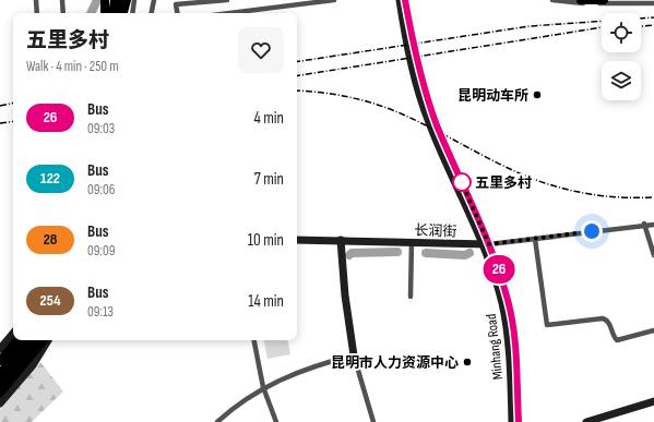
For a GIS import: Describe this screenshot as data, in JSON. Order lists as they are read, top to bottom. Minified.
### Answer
{"streets":{"main road":["长润街","Minhang Road"]},"crossings":[["长润街","Minhang Road"]],"places":["昆明动车所","五里多村","昆明市人力资源中心"],"lines":["bus line 26"],"page":{"on_map":"26","heading":["五里多村","Walk · 4 min · 250 m"],"list":[{"mark":"26","name":"Bus","note":"09:03","value":"4 min"},{"mark":"122","name":"Bus","note":"09:06","value":"7 min"},{"mark":"28","name":"Bus","note":"09:09","value":"10 min"},{"mark":"254","name":"Bus","note":"09:13","value":"14 min"}]}}
